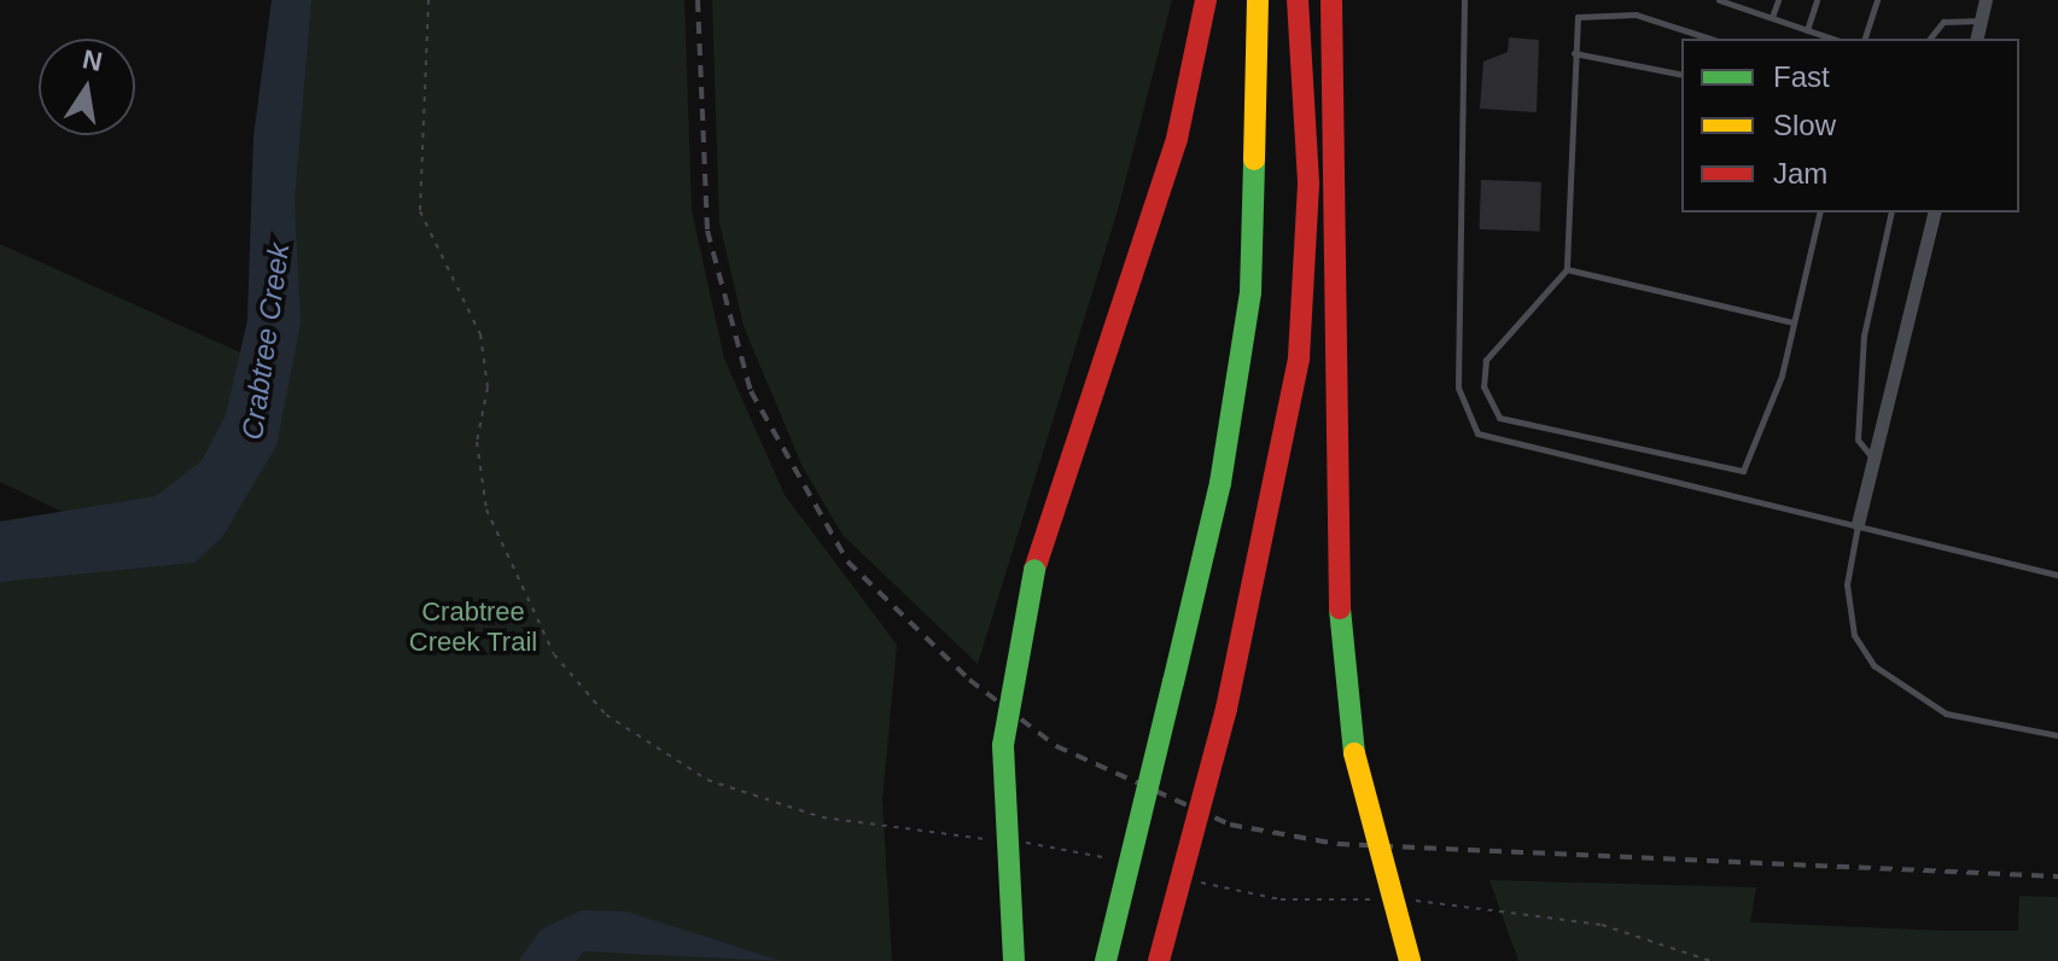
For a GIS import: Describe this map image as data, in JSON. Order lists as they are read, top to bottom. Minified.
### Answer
{"water":["Crabtree Creek"],"parks":["Crabtree Creek Trail"],"legend":["Fast","Slow","Jam"],"north":"top"}
